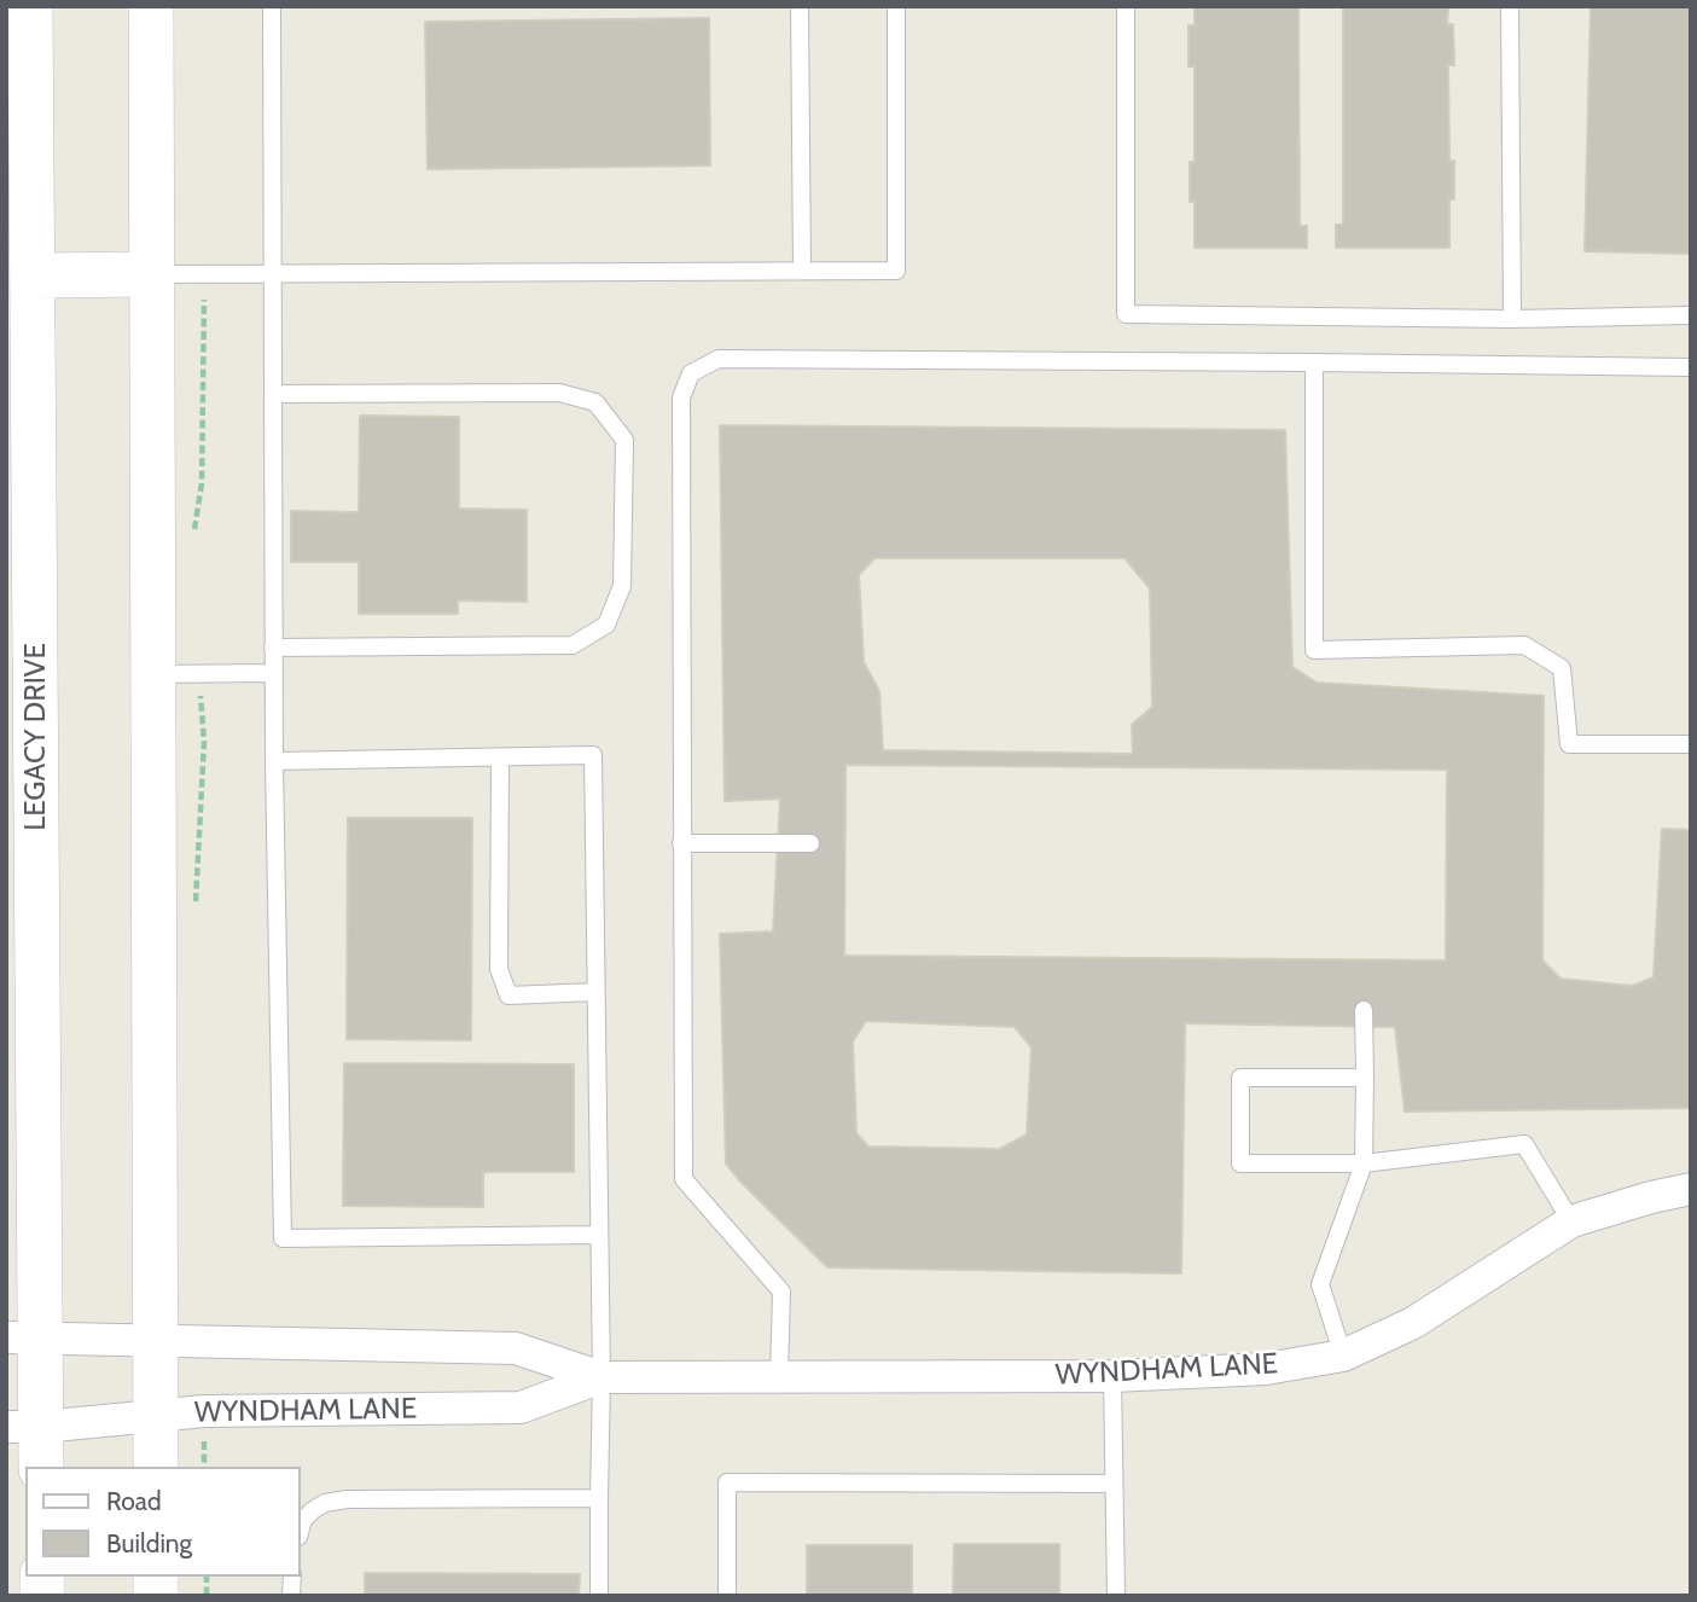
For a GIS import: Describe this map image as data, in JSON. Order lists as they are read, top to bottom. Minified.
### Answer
{"streets":{"main road":["LEGACY DRIVE"],"street":["WYNDHAM LANE"]},"crossings":[["LEGACY DRIVE","WYNDHAM LANE"]],"legend":["Road","Building"]}
